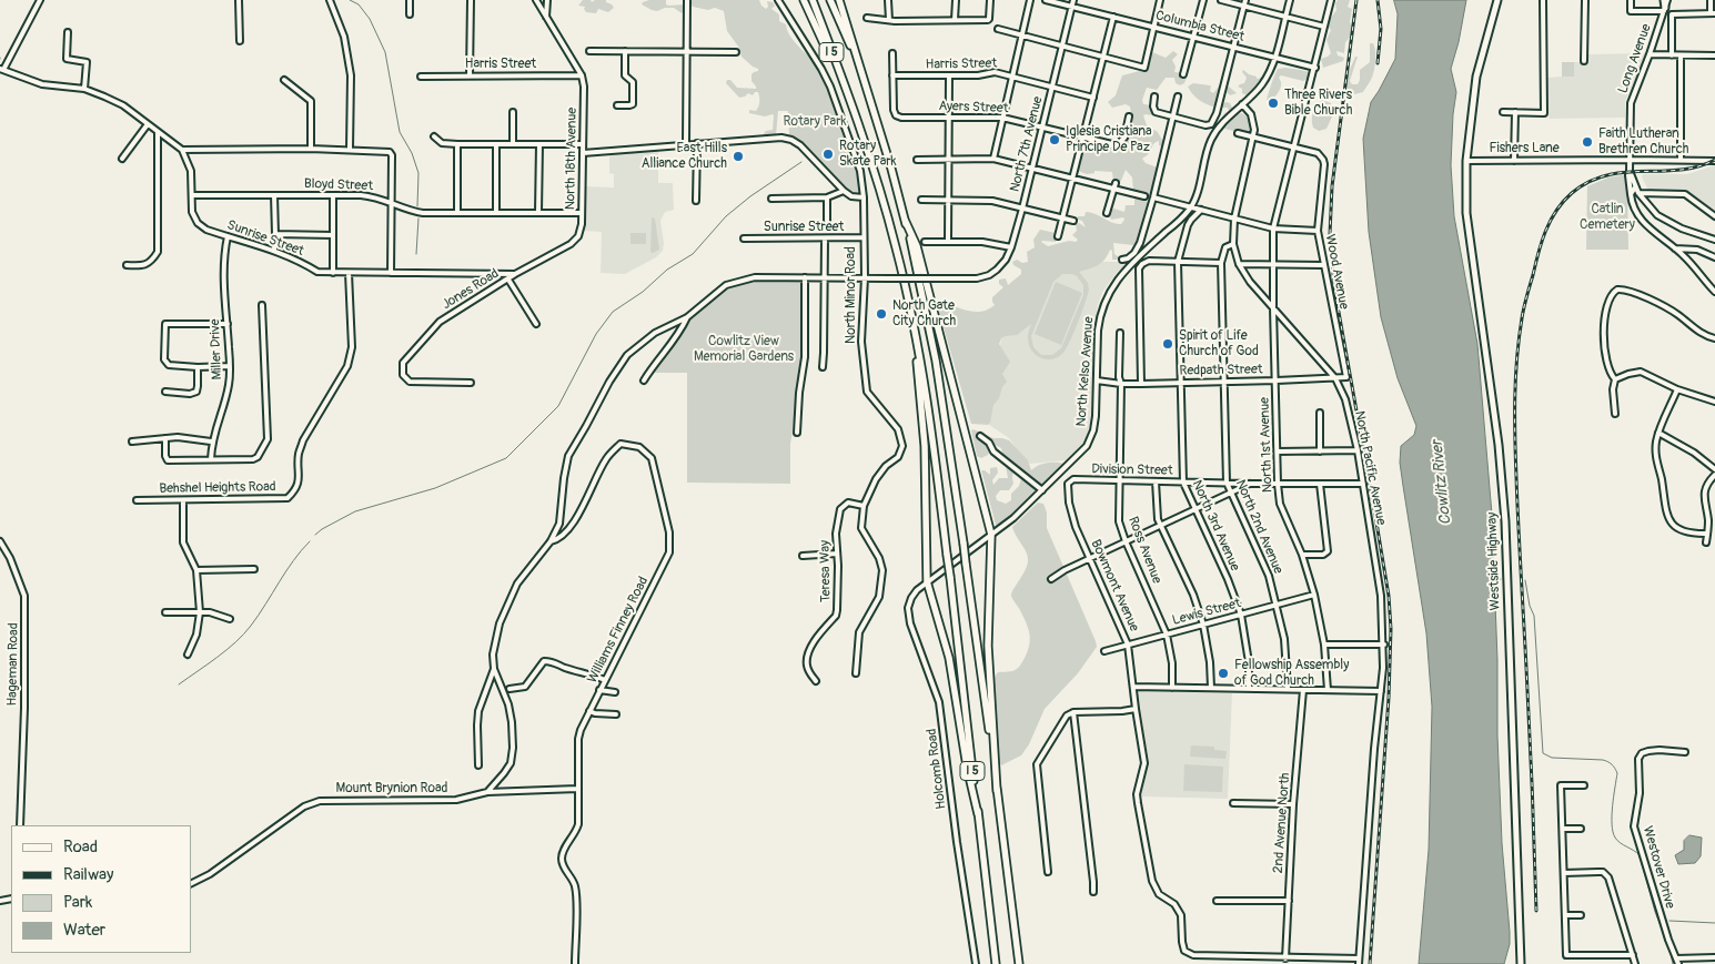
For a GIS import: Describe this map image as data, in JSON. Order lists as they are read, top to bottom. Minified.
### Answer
{"streets":{"highway":["I 5"],"main road":["Westside Highway"],"street":["Columbia Street","Long Avenue","Harris Street","Ayers Street","North 7th Avenue","Fishers Lane","North 18th Avenue","Bloyd Street","Sunrise Street","Wood Avenue","Jones Road","North Minor Road","Miller Drive","Redpath Street","North Kelso Avenue","North 1st Avenue","North Pacific Avenue","Division Street","Behshel Heights Road","North 3rd Avenue","North 2nd Avenue","Ross Avenue","Teresa Way","Bowmont Avenue","Lewis Street","Williams Finney Road","Hageman Road","Holcomb Road","Mount Brynion Road","2nd Avenue North","Westover Drive"]},"crossings":[["Columbia Street","North 7th Avenue"],["Columbia Street","North 1st Avenue"],["Long Avenue","Fishers Lane"],["Harris Street","Ayers Street"],["Harris Street","North 7th Avenue"],["Harris Street","North 18th Avenue"],["Ayers Street","North 7th Avenue"],["North 7th Avenue","North Minor Road"],["Fishers Lane","Westside Highway"],["North 18th Avenue","Bloyd Street"],["North 18th Avenue","Sunrise Street"],["Bloyd Street","Sunrise Street"],["Sunrise Street","Jones Road"],["Sunrise Street","North Minor Road"],["Sunrise Street","Miller Drive"],["Sunrise Street","Behshel Heights Road"],["Wood Avenue","Redpath Street"],["Wood Avenue","North 1st Avenue"],["North Minor Road","Teresa Way"],["Redpath Street","North Kelso Avenue"],["Redpath Street","North 1st Avenue"],["Redpath Street","North Pacific Avenue"],["Redpath Street","North 3rd Avenue"],["Redpath Street","North 2nd Avenue"],["Redpath Street","Ross Avenue"],["North Kelso Avenue","North Pacific Avenue"],["North Kelso Avenue","Holcomb Road"],["North 1st Avenue","North Pacific Avenue"],["North 1st Avenue","Division Street"],["North 1st Avenue","Lewis Street"],["North Pacific Avenue","Division Street"],["Division Street","North 3rd Avenue"],["Division Street","North 2nd Avenue"],["Division Street","Ross Avenue"],["Division Street","Bowmont Avenue"],["North 3rd Avenue","Lewis Street"],["North 2nd Avenue","Lewis Street"],["Ross Avenue","Lewis Street"],["Bowmont Avenue","Lewis Street"],["Williams Finney Road","Mount Brynion Road"]],"water":["Cowlitz River"],"parks":["Rotary Park","Catlin Cemetery","Cowlitz View Memorial Gardens"],"places":["Three Rivers Bible Church","Iglesia Cristiana Principe De Paz","Faith Lutheran Brethren Church","Rotary Skate Park","East Hills Alliance Church","North Gate City Church","Spirit of Life Church of God","Fellowship Assembly of God Church"],"legend":["Road","Railway","Park","Water"]}
